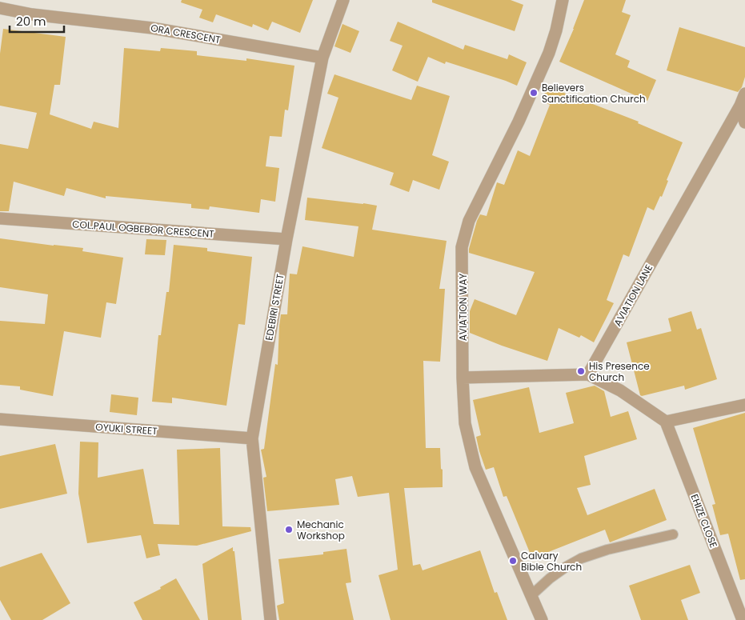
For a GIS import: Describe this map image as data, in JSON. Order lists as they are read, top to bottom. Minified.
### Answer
{"streets":{"street":["ORA CRESCENT","COL.PAUL OGBEBOR CRESCENT","AVIATION LANE","EDEBIRI STREET","AVIATION WAY","OYUKI STREET","EHIZE CLOSE"]},"crossings":[["ORA CRESCENT","EDEBIRI STREET"],["COL.PAUL OGBEBOR CRESCENT","EDEBIRI STREET"],["EDEBIRI STREET","OYUKI STREET"]],"places":["Believers Sanctification Church","His Presence Church","Mechanic Workshop","Calvary Bible Church"],"scale_bar":"20 m"}
